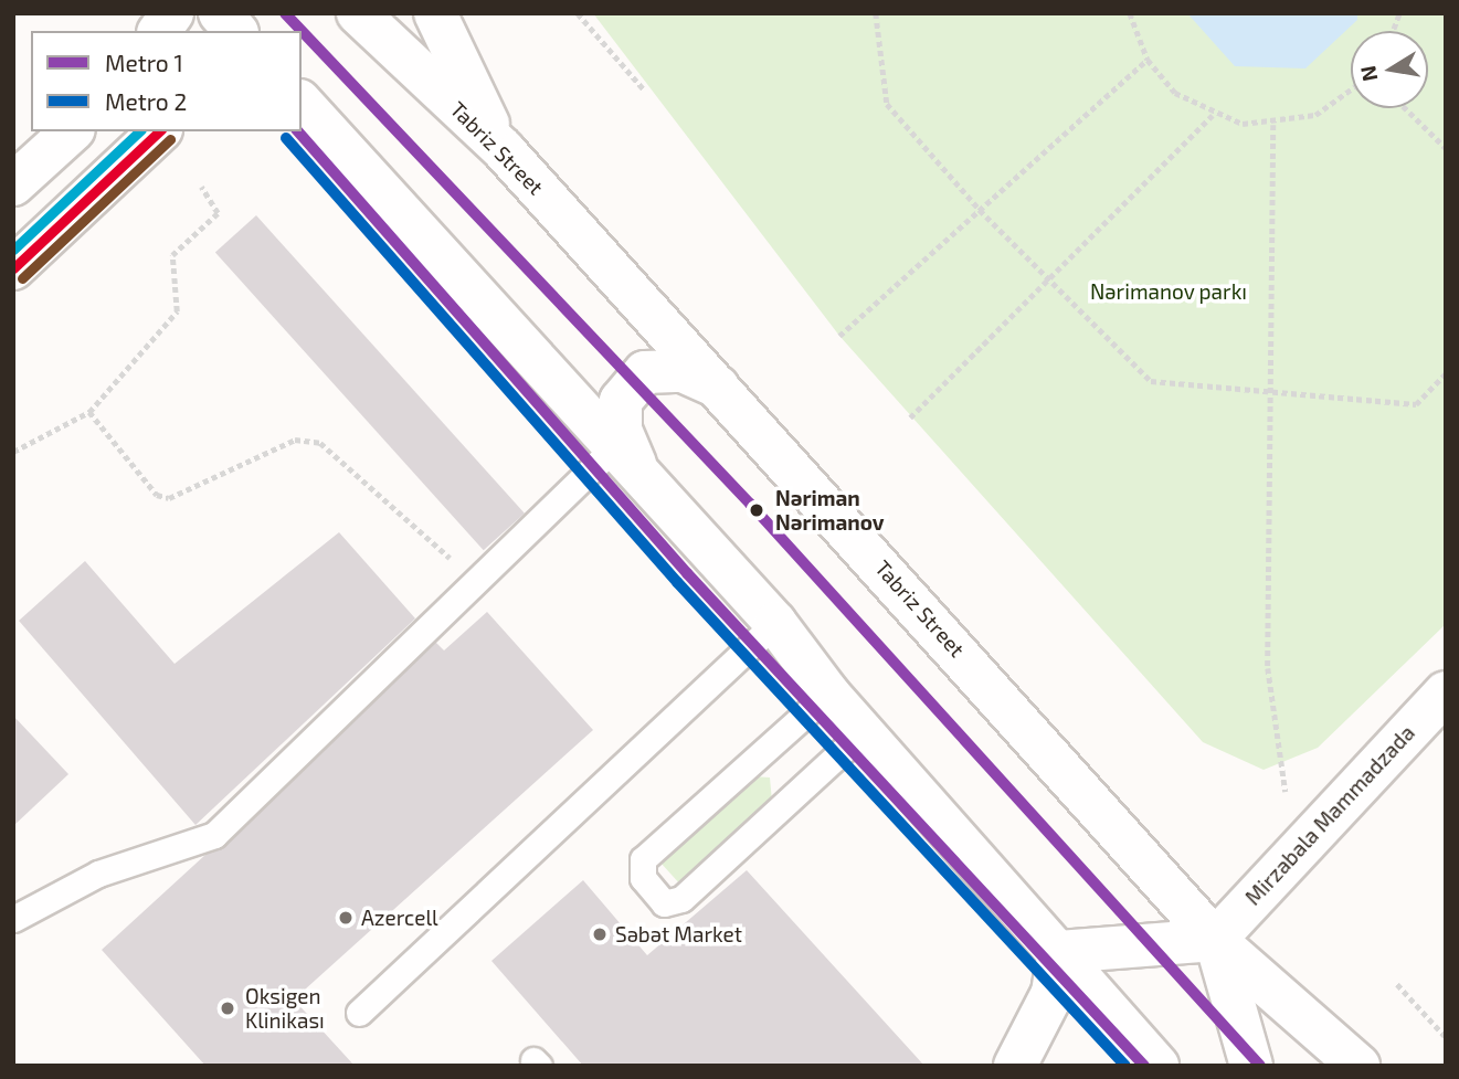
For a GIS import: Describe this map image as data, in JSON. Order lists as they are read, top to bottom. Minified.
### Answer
{"streets":{"main road":["Tabriz Street","Mirzabala Mammadzada"]},"crossings":[["Tabriz Street","Mirzabala Mammadzada"]],"parks":["Nərimanov parkı"],"places":["Nəriman Nərimanov","Azercell","Səbət Market","Oksigen Klinikası"],"lines":["metro line 1","metro line 2"],"legend":["Metro 1","Metro 2"],"north":"left"}
